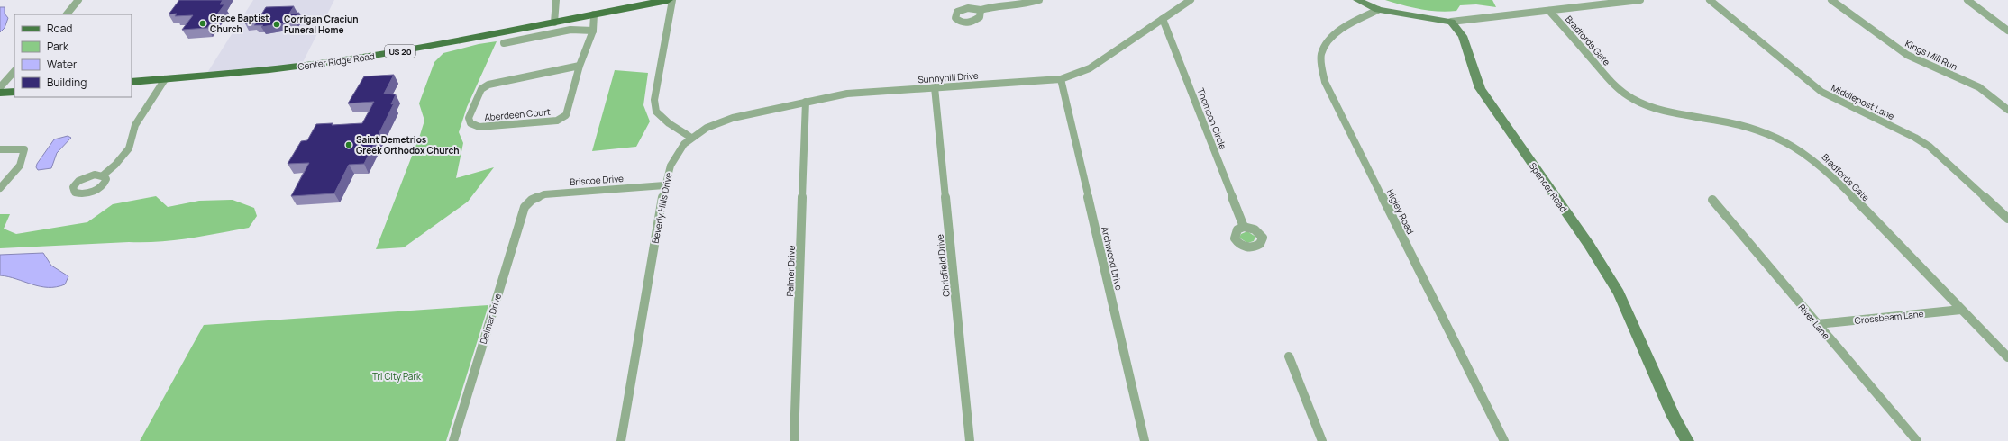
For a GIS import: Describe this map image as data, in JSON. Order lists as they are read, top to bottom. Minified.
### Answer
{"streets":{"main road":["US 20","Center Ridge Road"],"street":["Bradfords Gate","Kings Mill Run","Sunnyhill Drive","Middlepost Lane","Aberdeen Court","Thomson Circle","Briscoe Drive","Spencer Road","Beverly Hills Drive","Higley Road","Archwood Drive","Chrisfield Drive","Palmer Drive","Crossbeam Lane","Delmar Drive","River Lane"]},"crossings":[["Bradfords Gate","Crossbeam Lane"],["Center Ridge Road","Aberdeen Court"],["Sunnyhill Drive","Thomson Circle"],["Sunnyhill Drive","Beverly Hills Drive"],["Sunnyhill Drive","Archwood Drive"],["Sunnyhill Drive","Chrisfield Drive"],["Sunnyhill Drive","Palmer Drive"],["Briscoe Drive","Beverly Hills Drive"],["Briscoe Drive","Delmar Drive"],["Crossbeam Lane","River Lane"]],"parks":["Tri City Park"],"places":["Grace Baptist Church","Corrigan Craciun Funeral Home","Saint Demetrios Greek Orthodox Church"],"legend":["Road","Park","Water","Building"]}
